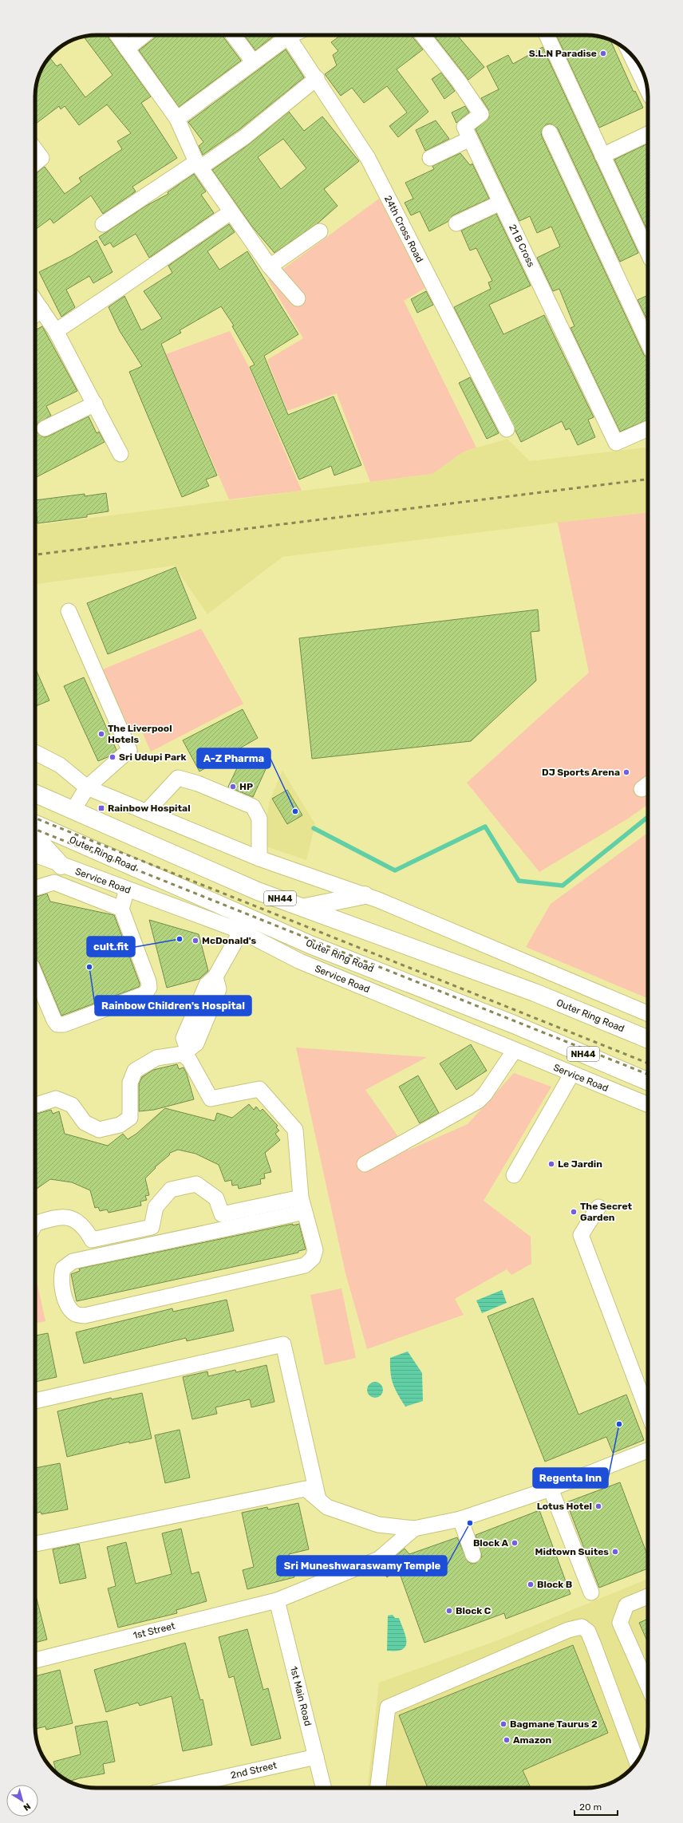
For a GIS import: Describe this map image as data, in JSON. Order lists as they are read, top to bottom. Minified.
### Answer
{"streets":{"highway":["Outer Ring Road","NH44"],"street":["24th Cross Road","21 B Cross","Service Road","1st Street","1st Main Road","2nd Street"]},"crossings":[["1st Street","1st Main Road"],["1st Main Road","2nd Street"]],"places":{"other":["S.L.N Paradise","The Liverpool Hotels","Sri Udupi Park","DJ Sports Arena","HP","A-Z Pharma","cult.fit","McDonald's","Rainbow Children's Hospital","Le Jardin","The Secret Garden","Regenta Inn","Lotus Hotel","Sri Muneshwaraswamy Temple","Block A","Midtown Suites","Block B","Block C","Bagmane Taurus 2","Amazon"],"transit":["Rainbow Hospital"]},"scale_bar":"20 m","north":"bottom right"}
